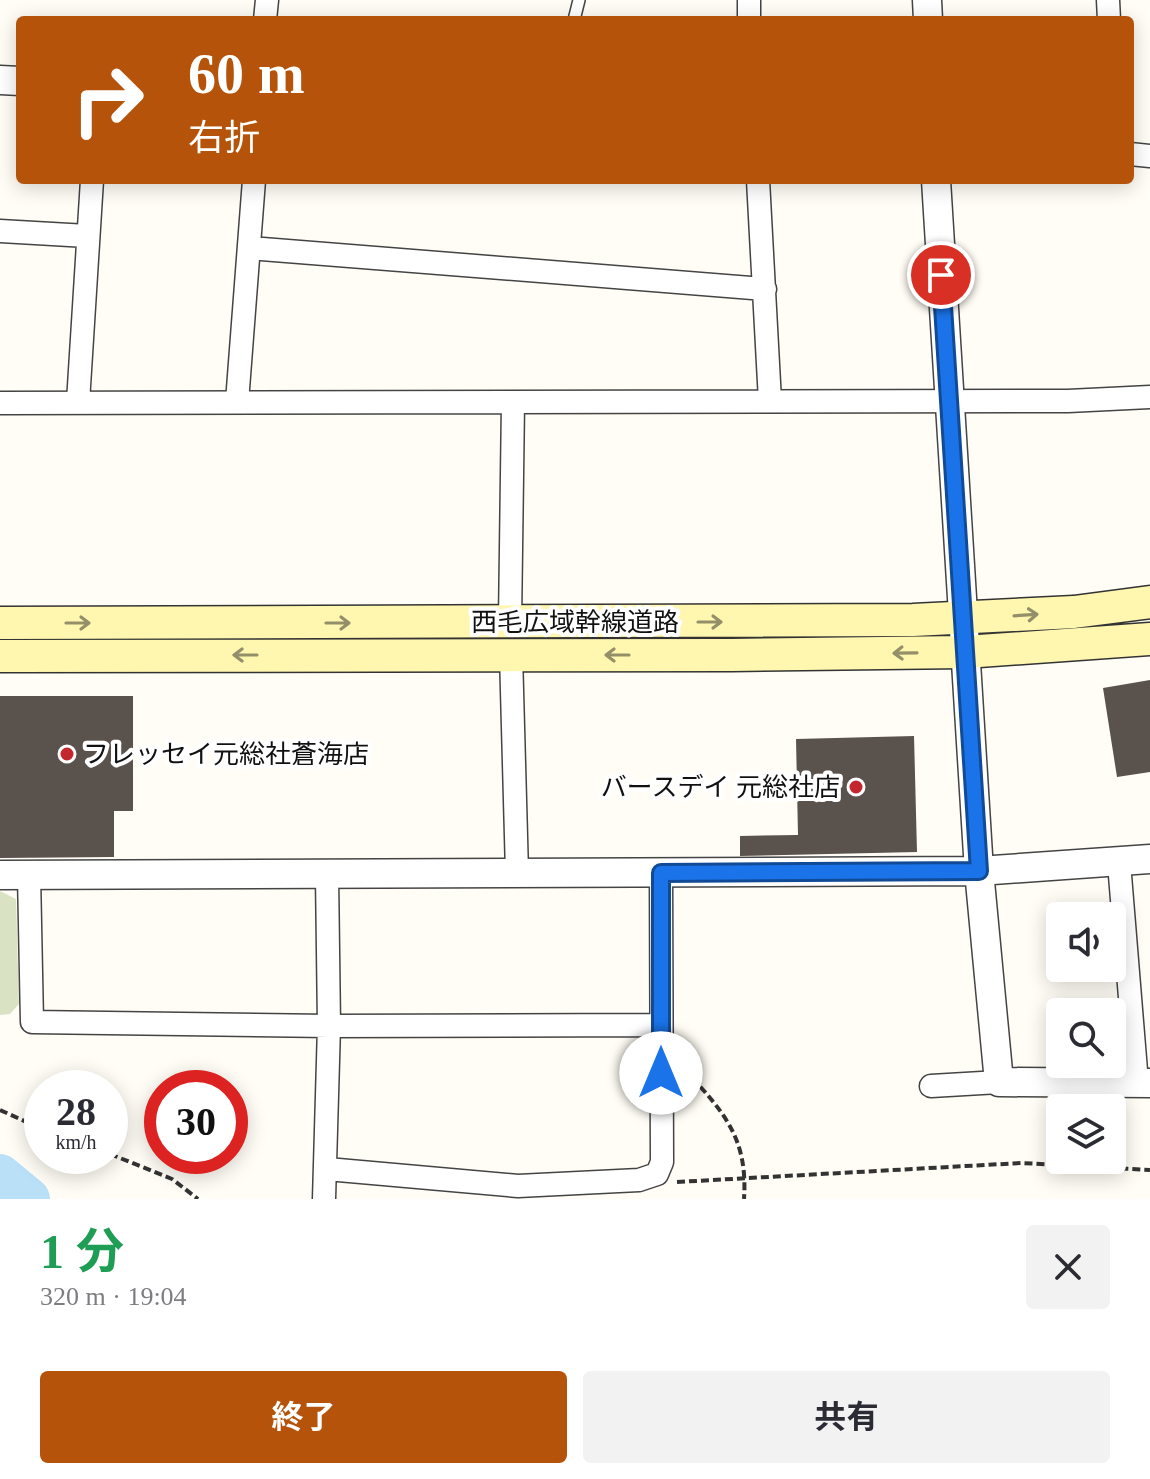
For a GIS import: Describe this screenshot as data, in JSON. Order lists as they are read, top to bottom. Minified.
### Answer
{"streets":{"main road":["西毛広域幹線道路"]},"places":["フレッセイ元総社蒼海店","バースデイ 元総社店"],"page":{"turn":["60 m","右折"],"speed":"28 km/h","limit":"30","heading":["1 分","320 m · 19:04"],"buttons":["終了","共有"]}}
